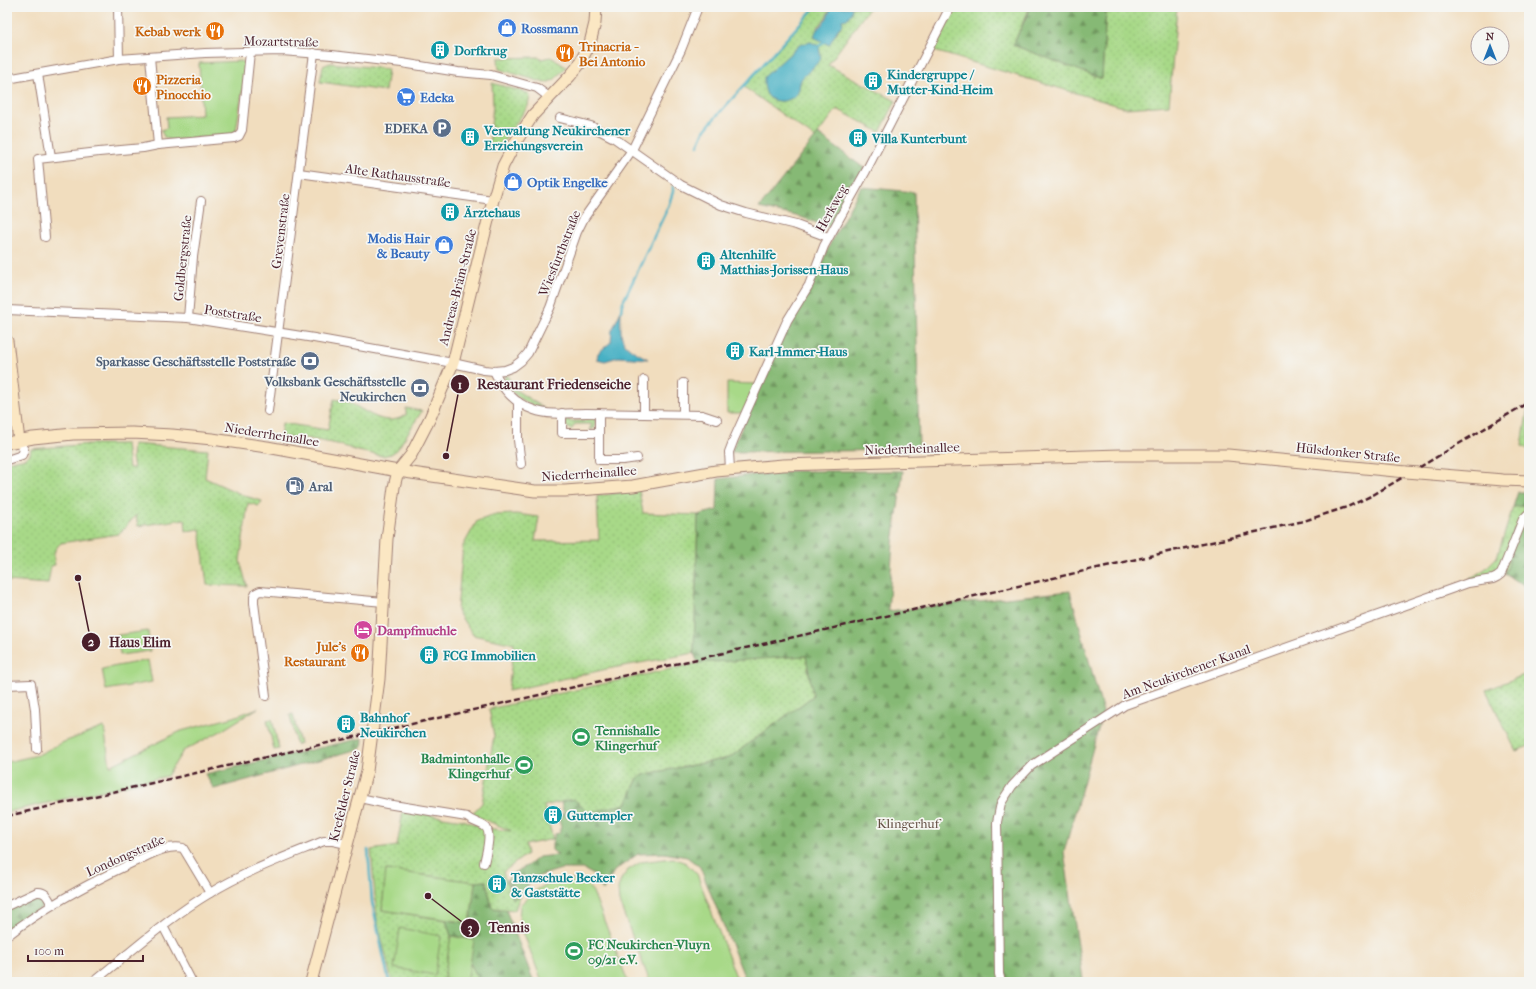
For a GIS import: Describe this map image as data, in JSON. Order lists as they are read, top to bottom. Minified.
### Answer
{"streets":{"main road":["Andreas-Bräm-Straße","Niederrheinallee","Hülsdonker Straße","Krefelder Straße"],"street":["Mozartstraße","Alte Rathausstraße","Herkweg","Grevenstraße","Wiesfurthstraße","Goldbergstraße","Poststraße","Am Neukirchener Kanal","Londongstraße"]},"crossings":[["Mozartstraße","Grevenstraße"],["Mozartstraße","Andreas-Bräm-Straße"],["Alte Rathausstraße","Grevenstraße"],["Alte Rathausstraße","Andreas-Bräm-Straße"],["Herkweg","Niederrheinallee"],["Grevenstraße","Poststraße"],["Wiesfurthstraße","Andreas-Bräm-Straße"],["Wiesfurthstraße","Poststraße"],["Goldbergstraße","Poststraße"],["Andreas-Bräm-Straße","Poststraße"],["Andreas-Bräm-Straße","Niederrheinallee"],["Andreas-Bräm-Straße","Krefelder Straße"],["Niederrheinallee","Hülsdonker Straße"],["Niederrheinallee","Krefelder Straße"]],"parks":["Klingerhuf"],"places":{"shop":["Rossmann","Optik Engelke","Modis Hair & Beauty"],"restaurant":["Kebab werk","Trinacria - Bei Antonio","Pizzeria Pinocchio","Jule's Restaurant"],"building":["Dorfkrug","Kindergruppe / Mutter-Kind-Heim","Verwaltung Neukirchener Erziehungsverein","Villa Kunterbunt","Ärztehaus","Altenhilfe Matthias-Jorissen-Haus","Karl-Immer-Haus","FCG Immobilien","Bahnhof Neukirchen","Guttempler","Tanzschule Becker & Gaststätte"],"supermarket":["Edeka"],"parking":["EDEKA"],"bank":["Sparkasse Geschäftsstelle Poststraße","Volksbank Geschäftsstelle Neukirchen"],"other":["Restaurant Friedenseiche","Haus Elim","Tennis"],"fuel station":["Aral"],"hotel":["Dampfmuehle"],"sports":["Tennishalle Klingerhuf","Badmintonhalle Klingerhuf","FC Neukirchen-Vluyn 09/21 e.V."]},"scale_bar":"100 m","north":"top"}
